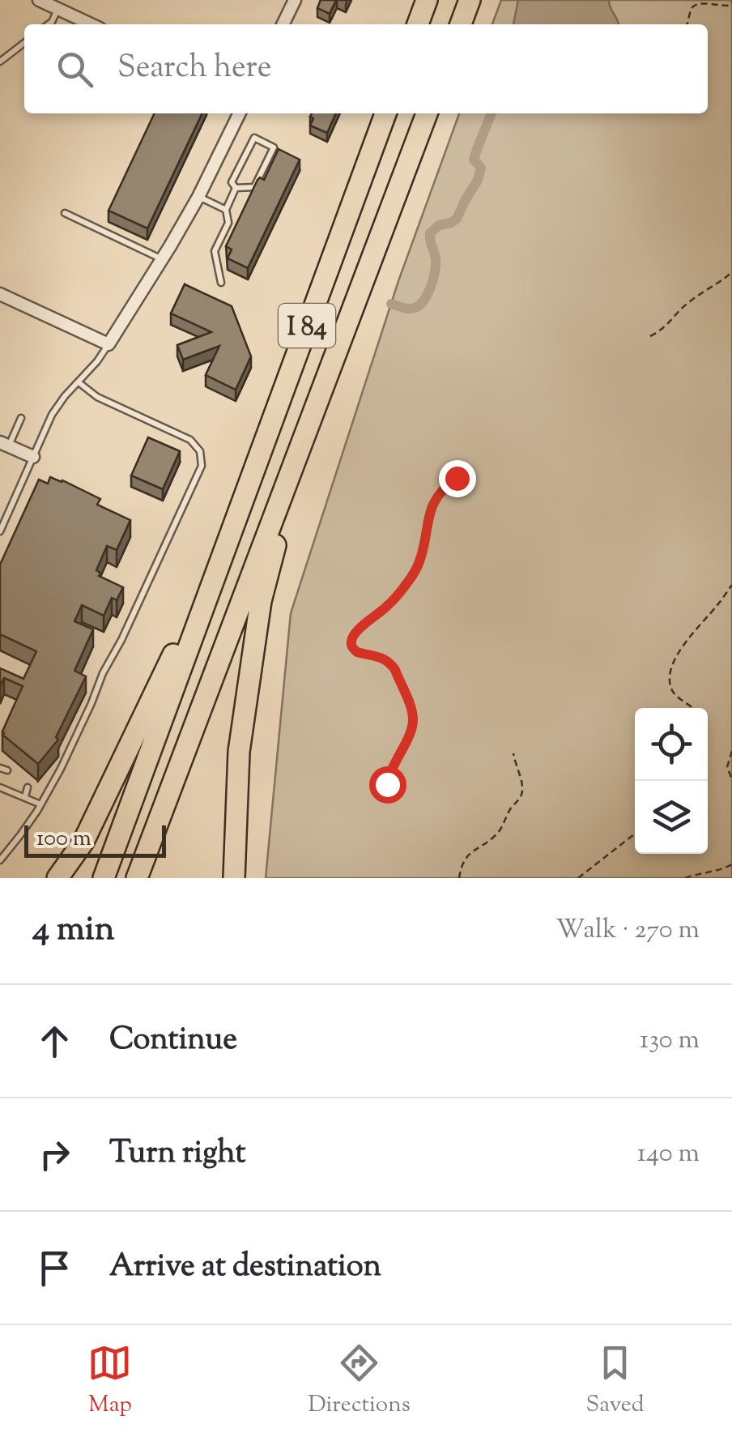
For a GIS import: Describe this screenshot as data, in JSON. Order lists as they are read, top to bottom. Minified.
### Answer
{"streets":{"highway":["I 84"]},"scale_bar":"100 m","page":{"search":"Search here","scale":"100 m","heading":["4 min","Walk · 270 m"],"list":[["Continue","130 m"],["Turn right","140 m"],"Arrive at destination"],"nav":["Map","Directions","Saved"]}}
